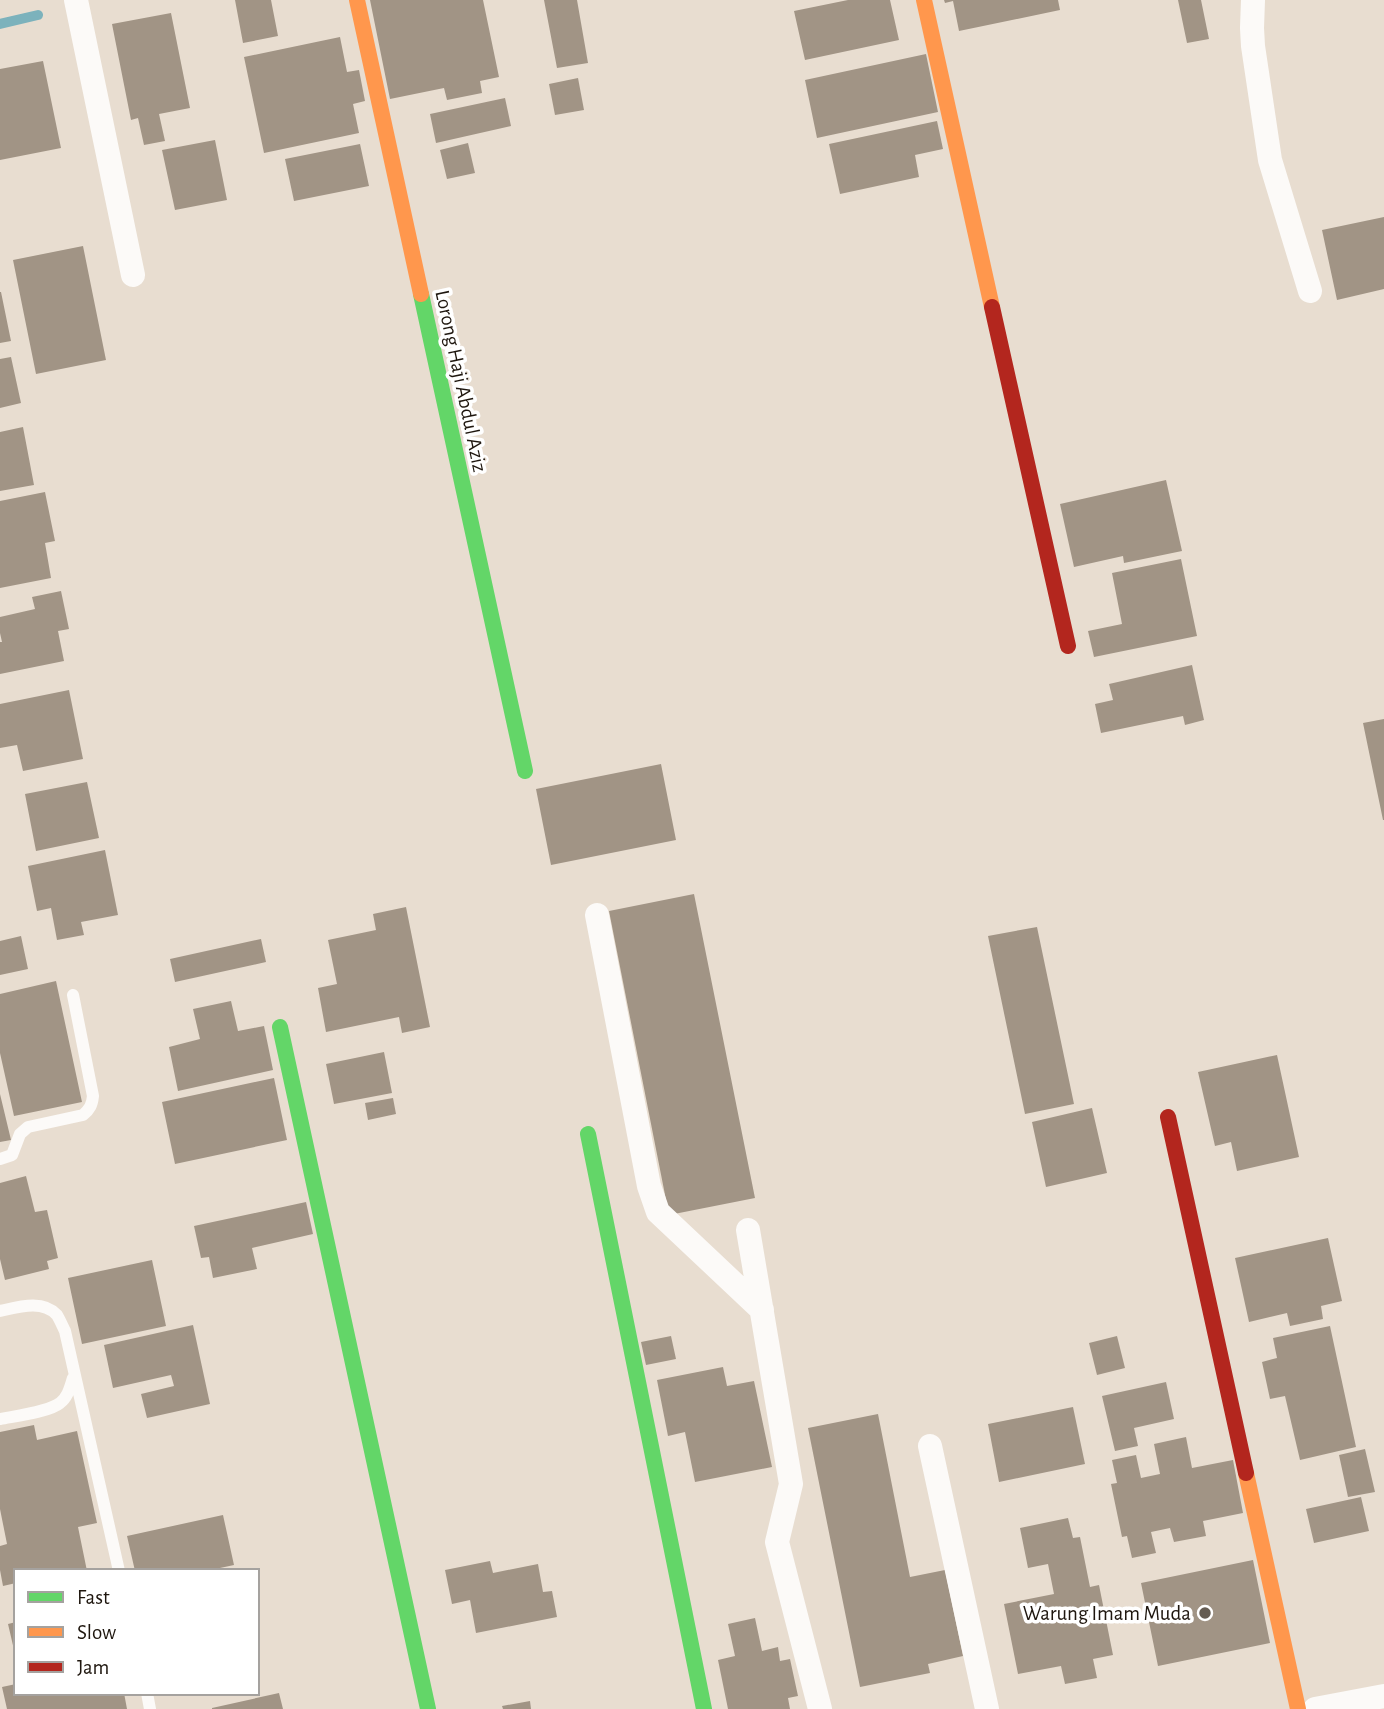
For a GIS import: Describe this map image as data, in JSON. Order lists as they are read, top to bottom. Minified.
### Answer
{"streets":{"street":["Lorong Haji Abdul Aziz"]},"places":["Warung Imam Muda"],"legend":["Fast","Slow","Jam"]}
